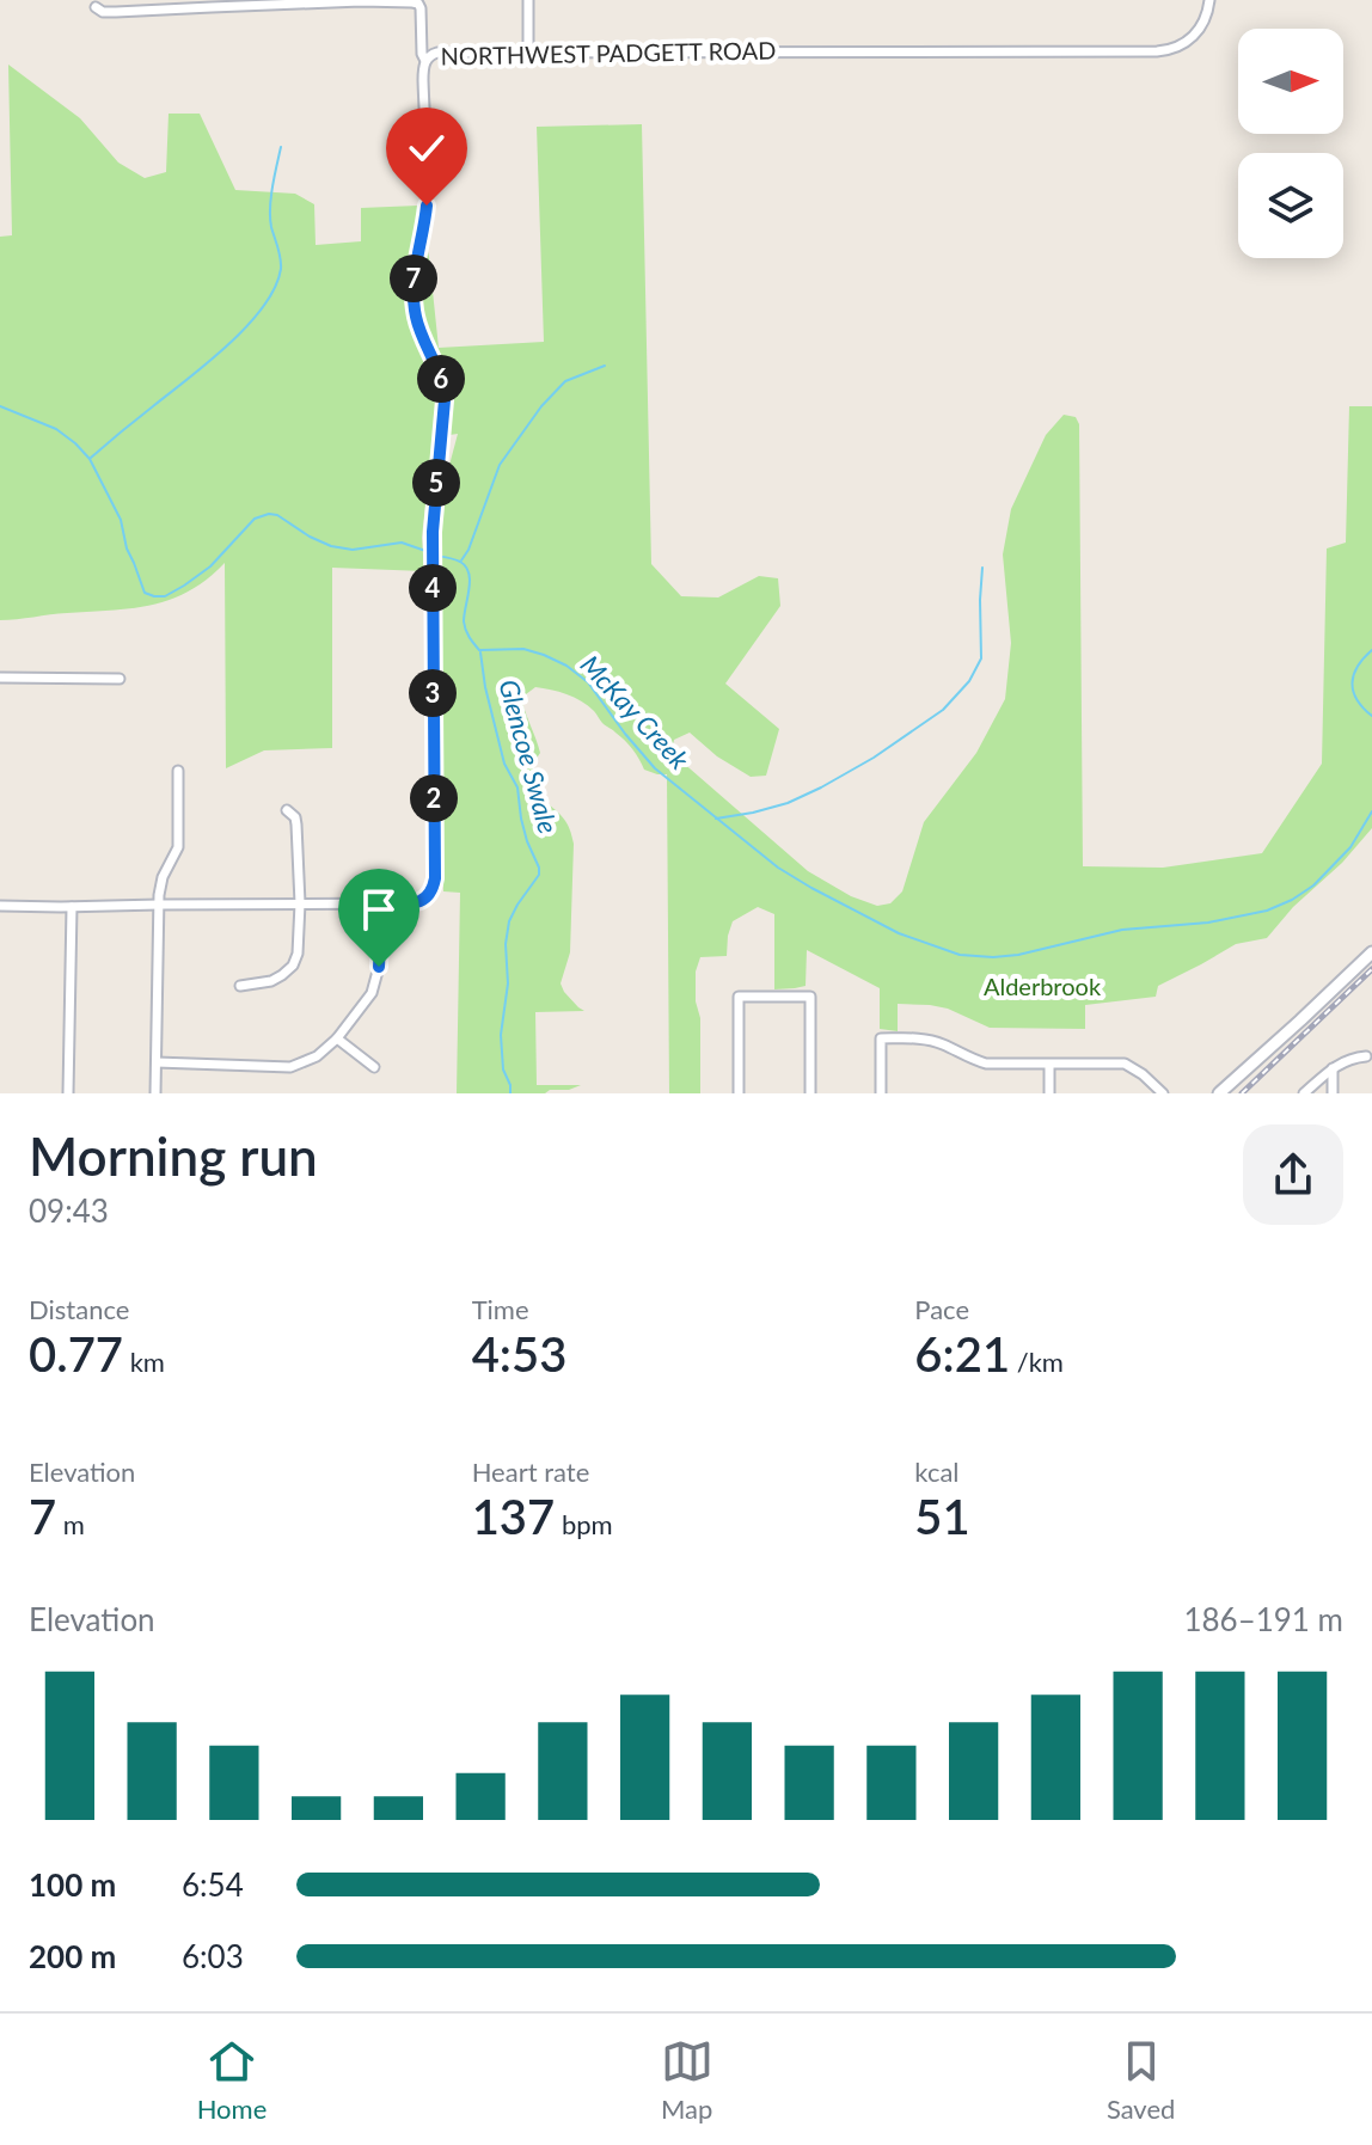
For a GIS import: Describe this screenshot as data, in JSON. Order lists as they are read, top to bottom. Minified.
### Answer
{"streets":{"street":["NORTHWEST PADGETT ROAD"]},"water":["McKay Creek","Glencoe Swale"],"parks":["Alderbrook"],"north":"right","page":{"pins":["7","6","5","4","3","2"],"heading":["Morning run","09:43"],"stats":[["Distance","0.77 km"],["Time","4:53"],["Pace","6:21 /km"],["Elevation","7 m"],["Heart rate","137 bpm"],["kcal","51"]],"chart":["Elevation","186–191 m"],"list":[{"name":"100 m","note":"6:54"},{"name":"200 m","note":"6:03"}],"tabs":["Home","Map","Saved"]}}
